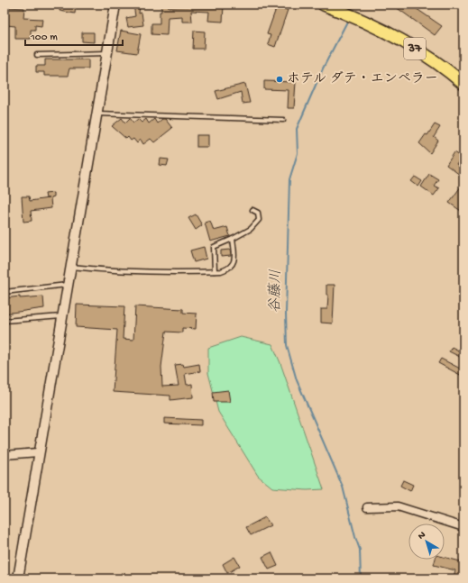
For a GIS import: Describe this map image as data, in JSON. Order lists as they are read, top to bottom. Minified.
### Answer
{"streets":{"highway":["37"]},"water":["谷藤川"],"places":["ホテル ダテ・エンペラー"],"scale_bar":"100 m","north":"top left"}
